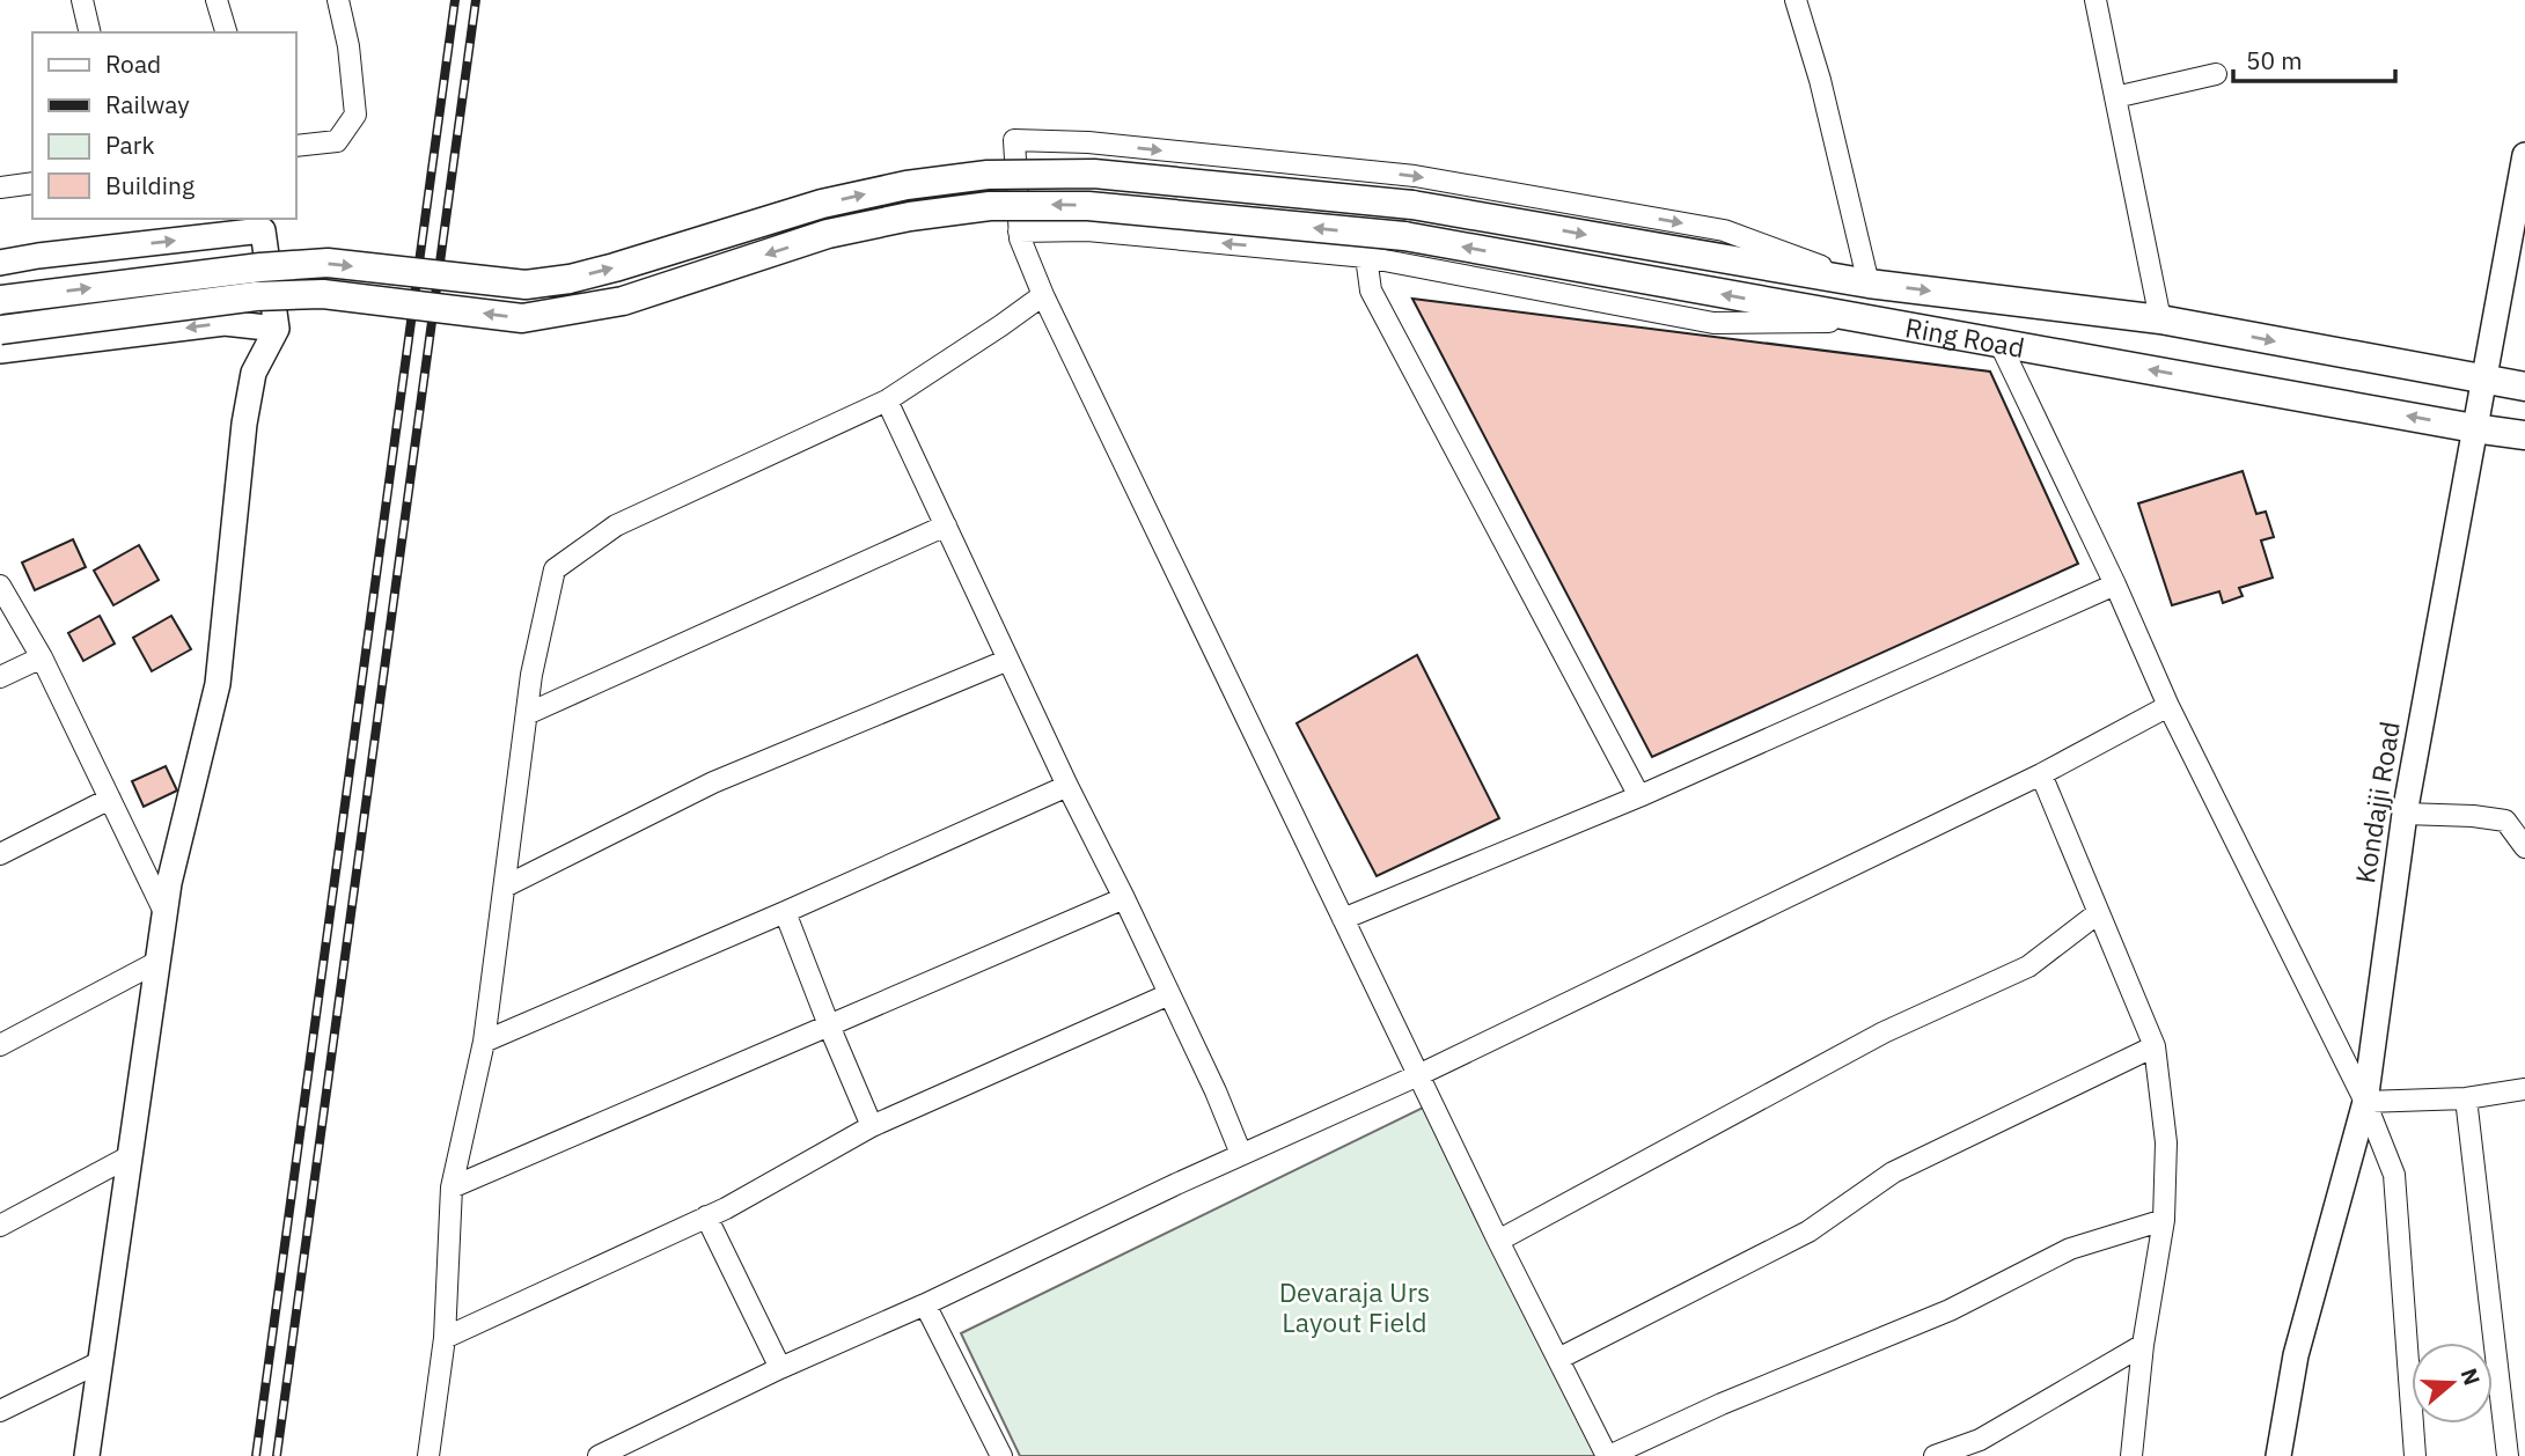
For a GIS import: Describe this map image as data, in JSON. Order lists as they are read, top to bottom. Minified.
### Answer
{"streets":{"main road":["Ring Road"],"street":["Kondajji Road"]},"crossings":[["Ring Road","Kondajji Road"]],"parks":["Devaraja Urs Layout Field"],"legend":["Road","Railway","Park","Building"],"scale_bar":"50 m","north":"right"}
